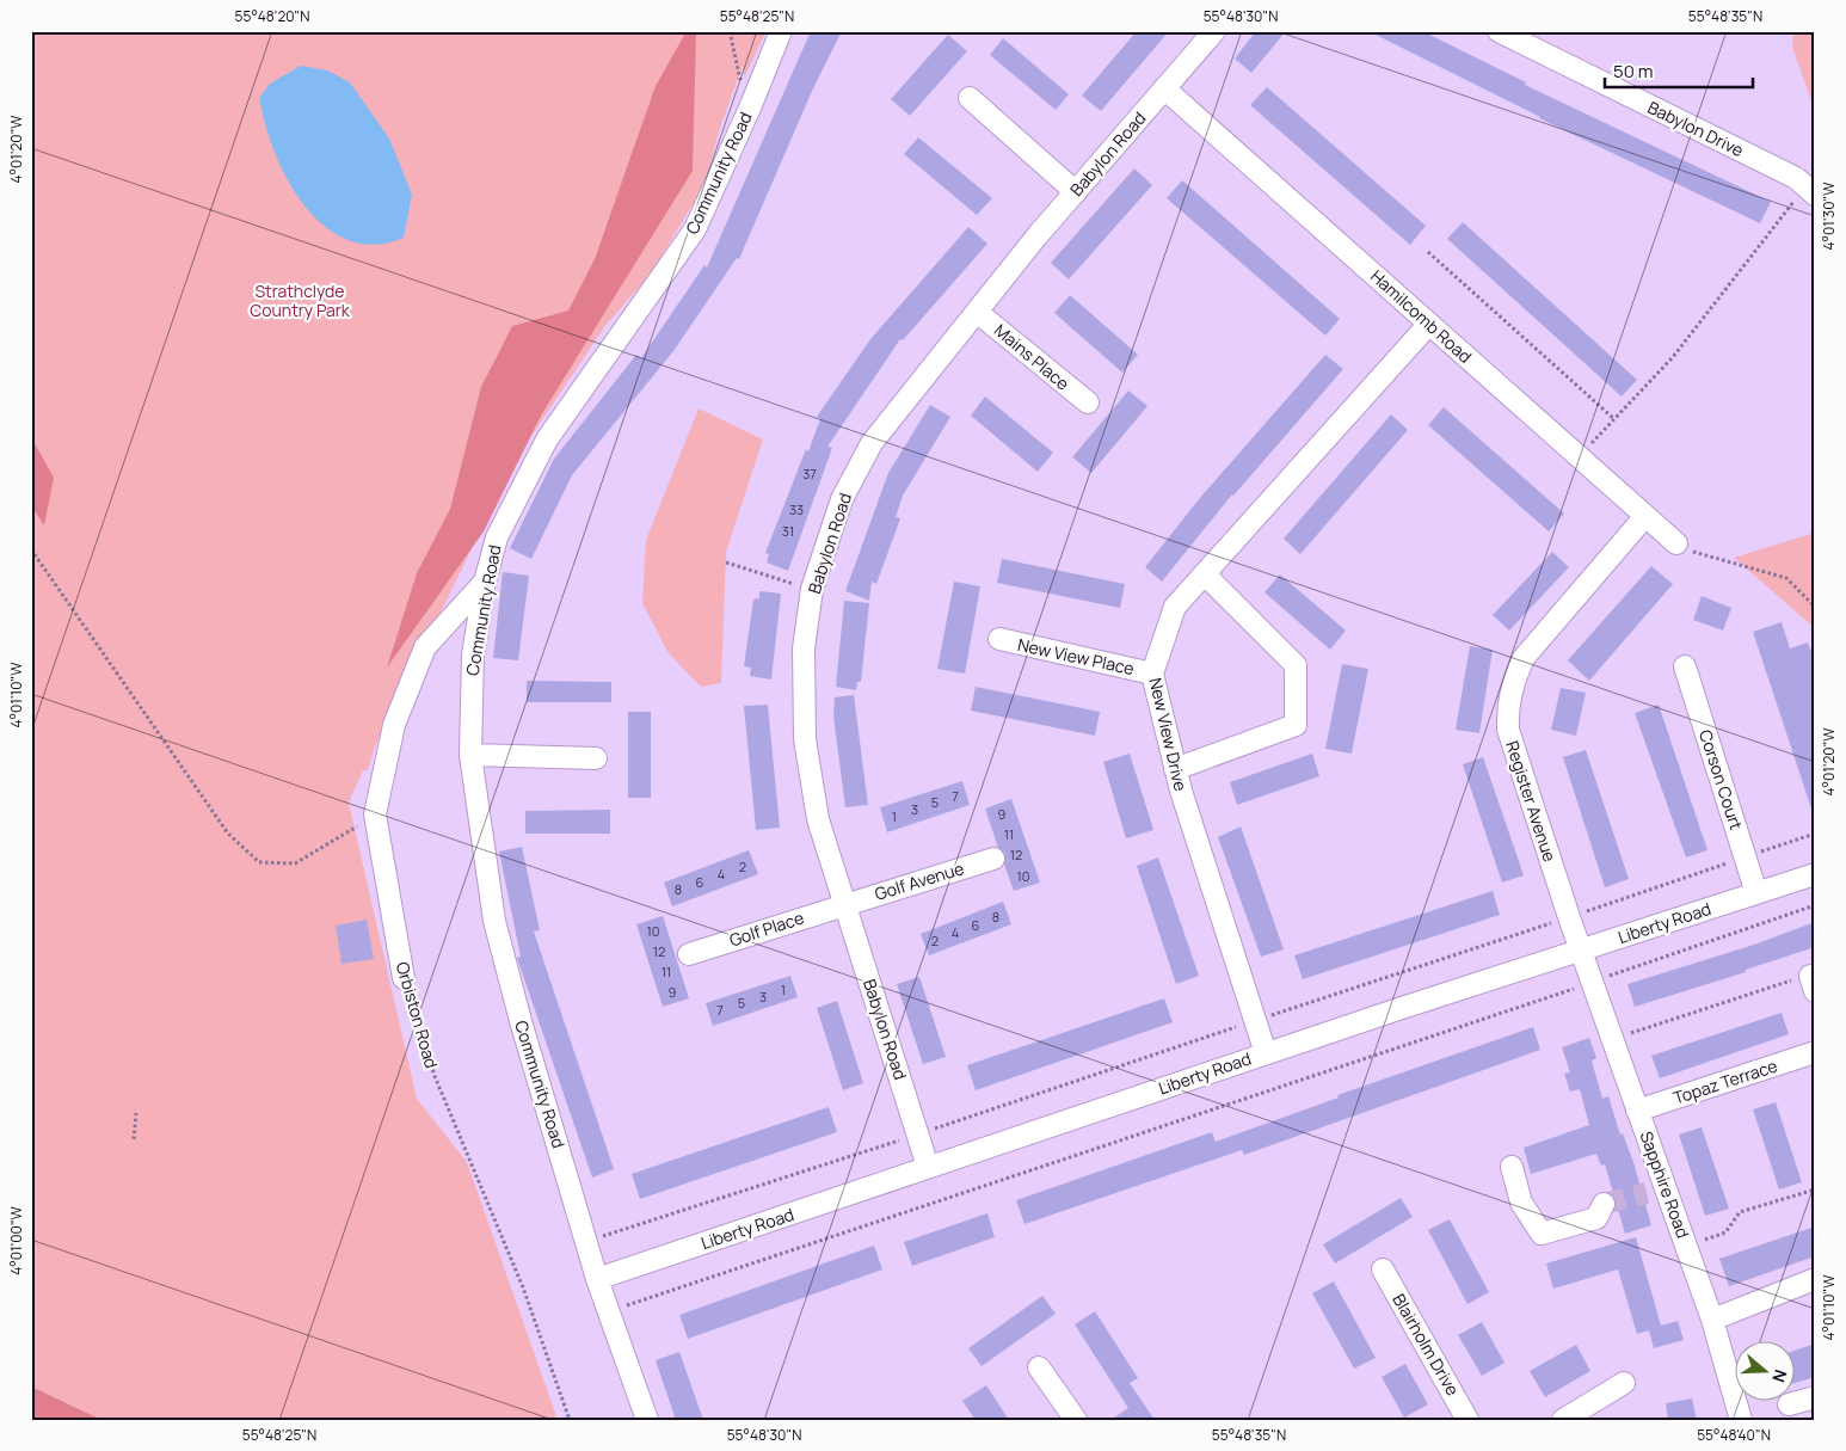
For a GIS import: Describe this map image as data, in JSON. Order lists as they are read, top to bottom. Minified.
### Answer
{"streets":{"street":["Babylon Drive","Babylon Road","Community Road","Hamilcomb Road","Mains Place","New View Place","New View Drive","Corson Court","Register Avenue","Golf Avenue","Liberty Road","Golf Place","Orbiston Road","Topaz Terrace","Sapphire Road","Blairholm Drive"]},"crossings":[["Babylon Road","Hamilcomb Road"],["Babylon Road","Mains Place"],["Babylon Road","Golf Avenue"],["Babylon Road","Liberty Road"],["Babylon Road","Golf Place"],["Community Road","Liberty Road"],["Community Road","Orbiston Road"],["Hamilcomb Road","New View Drive"],["Hamilcomb Road","Register Avenue"],["New View Place","New View Drive"],["New View Drive","Liberty Road"],["Corson Court","Liberty Road"],["Register Avenue","Liberty Road"],["Register Avenue","Sapphire Road"],["Golf Avenue","Golf Place"],["Liberty Road","Sapphire Road"],["Topaz Terrace","Sapphire Road"]],"parks":["Strathclyde Country Park"],"house_numbers":["37","33","31","7","5","3","9","1","11","12","2","4","10","6","8","8","6","10","4","2","12","11","1","9","3","5","7"],"scale_bar":"50 m","north":"right","coordinates":["55°48'20\"N","55°48'25\"N","55°48'30\"N","55°48'35\"N","4°01'20\"W","4°01'30\"W","4°01'10\"W","4°01'00\"W","55°48'40\"N"]}
